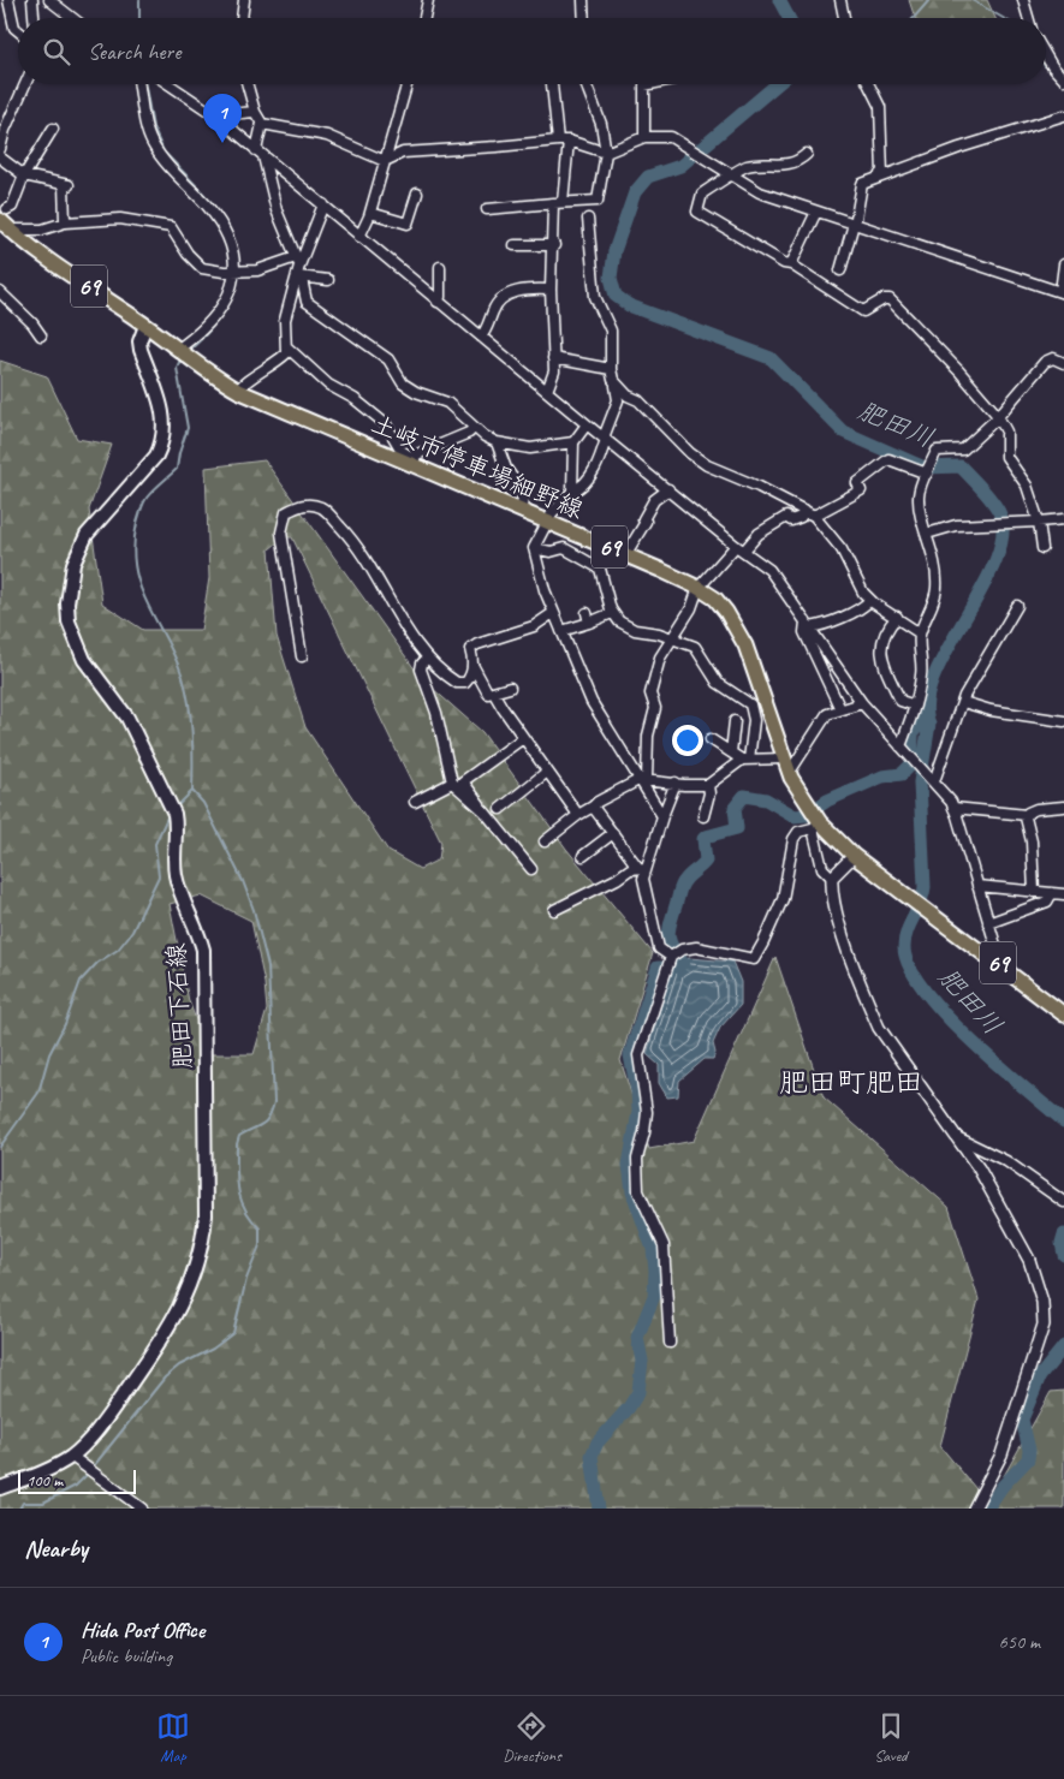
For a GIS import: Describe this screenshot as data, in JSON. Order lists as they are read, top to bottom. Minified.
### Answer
{"streets":{"main road":["69","土岐市停車場細野線","肥田下石線"]},"crossings":[["土岐市停車場細野線","肥田下石線"]],"districts":["肥田町肥田"],"water":["肥田川"],"scale_bar":"100 m","page":{"search":"Search here","pins":"1","scale":"100 m","heading":"Nearby","list":[{"mark":"1","name":"Hida Post Office","note":"Public building","value":"650 m"}],"nav":["Map","Directions","Saved"]}}
